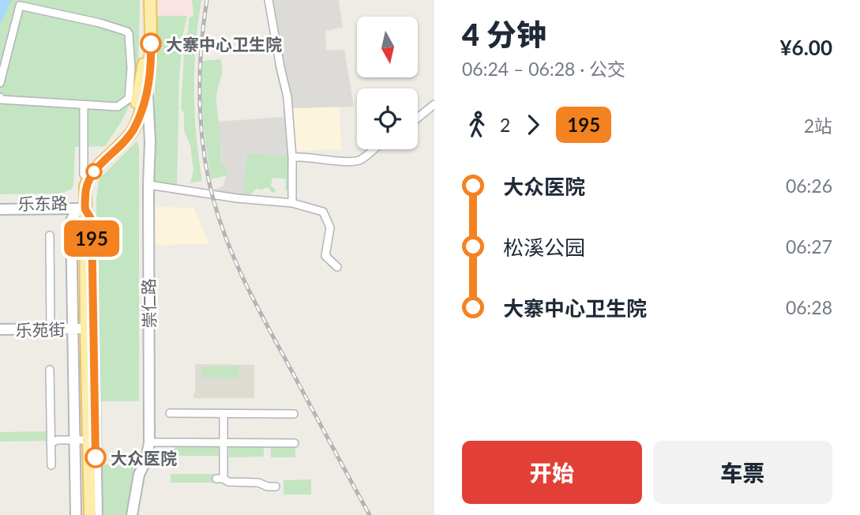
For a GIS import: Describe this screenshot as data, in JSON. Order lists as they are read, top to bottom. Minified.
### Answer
{"streets":{"main road":["乐东路","崇仁路","乐苑街"]},"places":["大寨中心卫生院","大众医院"],"lines":["bus line 195"],"north":"bottom","page":{"on_map":"195","heading":["4 分钟","06:24 – 06:28 · 公交","¥6.00"],"legs":["2","195","2站"],"list":[{"name":"大众医院","value":"06:26"},{"name":"松溪公园","value":"06:27"},{"name":"大寨中心卫生院","value":"06:28"}],"buttons":["开始","车票"]}}
